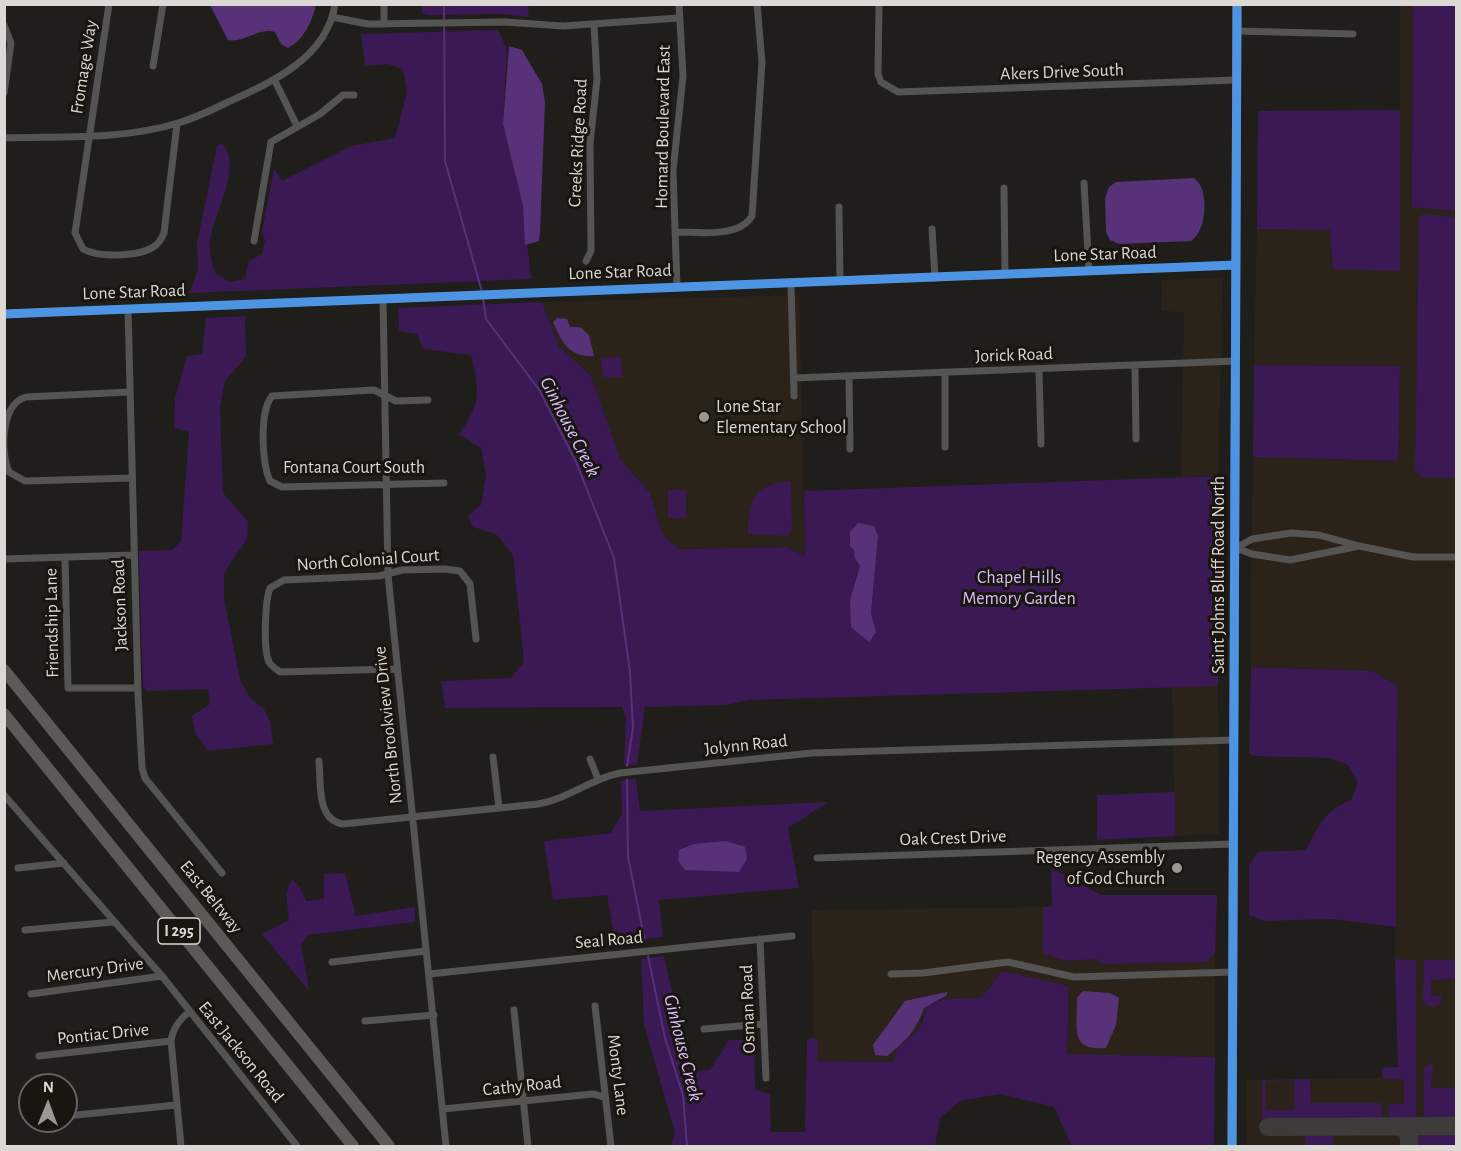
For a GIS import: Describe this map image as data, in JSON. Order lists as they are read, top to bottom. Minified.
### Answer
{"streets":{"highway":["East Beltway","I 295"],"main road":["Saint Johns Bluff Road North"],"street":["Fromage Way","Akers Drive South","Homard Boulevard East","Creeks Ridge Road","Lone Star Road","Jorick Road","Fontana Court South","North Colonial Court","Jackson Road","Friendship Lane","North Brookview Drive","Jolynn Road","Oak Crest Drive","Seal Road","Mercury Drive","Osman Road","Pontiac Drive","East Jackson Road","Monty Lane","Cathy Road"]},"crossings":[["Akers Drive South","Saint Johns Bluff Road North"],["Homard Boulevard East","Lone Star Road"],["Lone Star Road","Saint Johns Bluff Road North"],["Lone Star Road","Jackson Road"],["Lone Star Road","North Brookview Drive"],["Jorick Road","Saint Johns Bluff Road North"],["Fontana Court South","North Brookview Drive"],["North Colonial Court","North Brookview Drive"],["Saint Johns Bluff Road North","Jolynn Road"],["Saint Johns Bluff Road North","Oak Crest Drive"],["Jackson Road","Friendship Lane"],["North Brookview Drive","Jolynn Road"],["North Brookview Drive","Seal Road"],["North Brookview Drive","Cathy Road"],["Seal Road","Osman Road"],["Mercury Drive","East Jackson Road"],["Monty Lane","Cathy Road"]],"water":["Ginhouse Creek"],"parks":["Chapel Hills Memory Garden"],"places":["Lone Star Elementary School","Regency Assembly of God Church"],"north":"top"}
